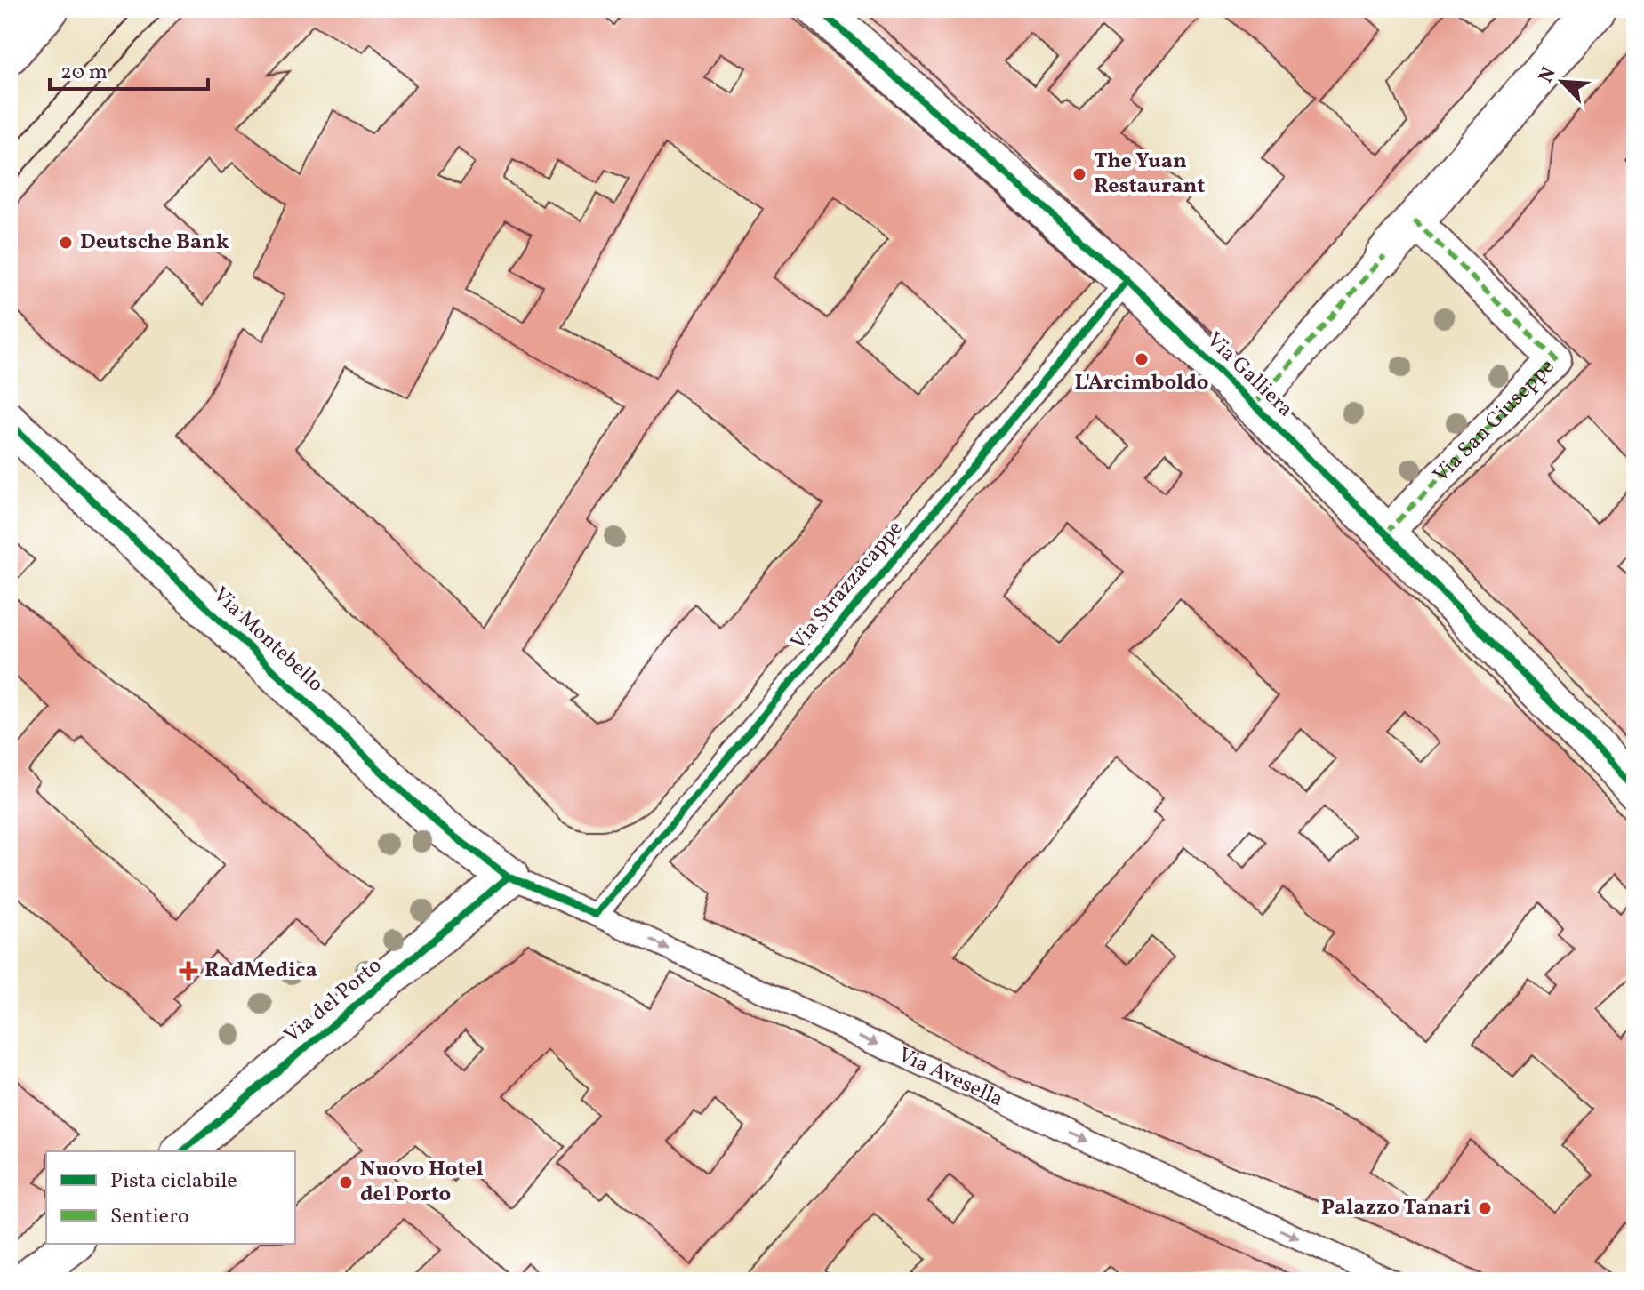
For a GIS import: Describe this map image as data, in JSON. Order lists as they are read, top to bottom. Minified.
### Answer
{"streets":{"street":["Via Galliera","Via San Giuseppe","Via Montebello","Via del Porto"],"lane":["Via Strazzacappe","Via Avesella"]},"crossings":[["Via Galliera","Via San Giuseppe"],["Via Galliera","Via Strazzacappe"],["Via Strazzacappe","Via Avesella"],["Via Montebello","Via del Porto"],["Via Montebello","Via Avesella"],["Via del Porto","Via Avesella"]],"one_way":["Via Avesella"],"places":{"other":["The Yuan Restaurant","Deutsche Bank","L'Arcimboldo","Nuovo Hotel del Porto","Palazzo Tanari"],"health":["RadMedica"]},"legend":["Pista ciclabile","Sentiero"],"scale_bar":"20 m","north":"top left"}
